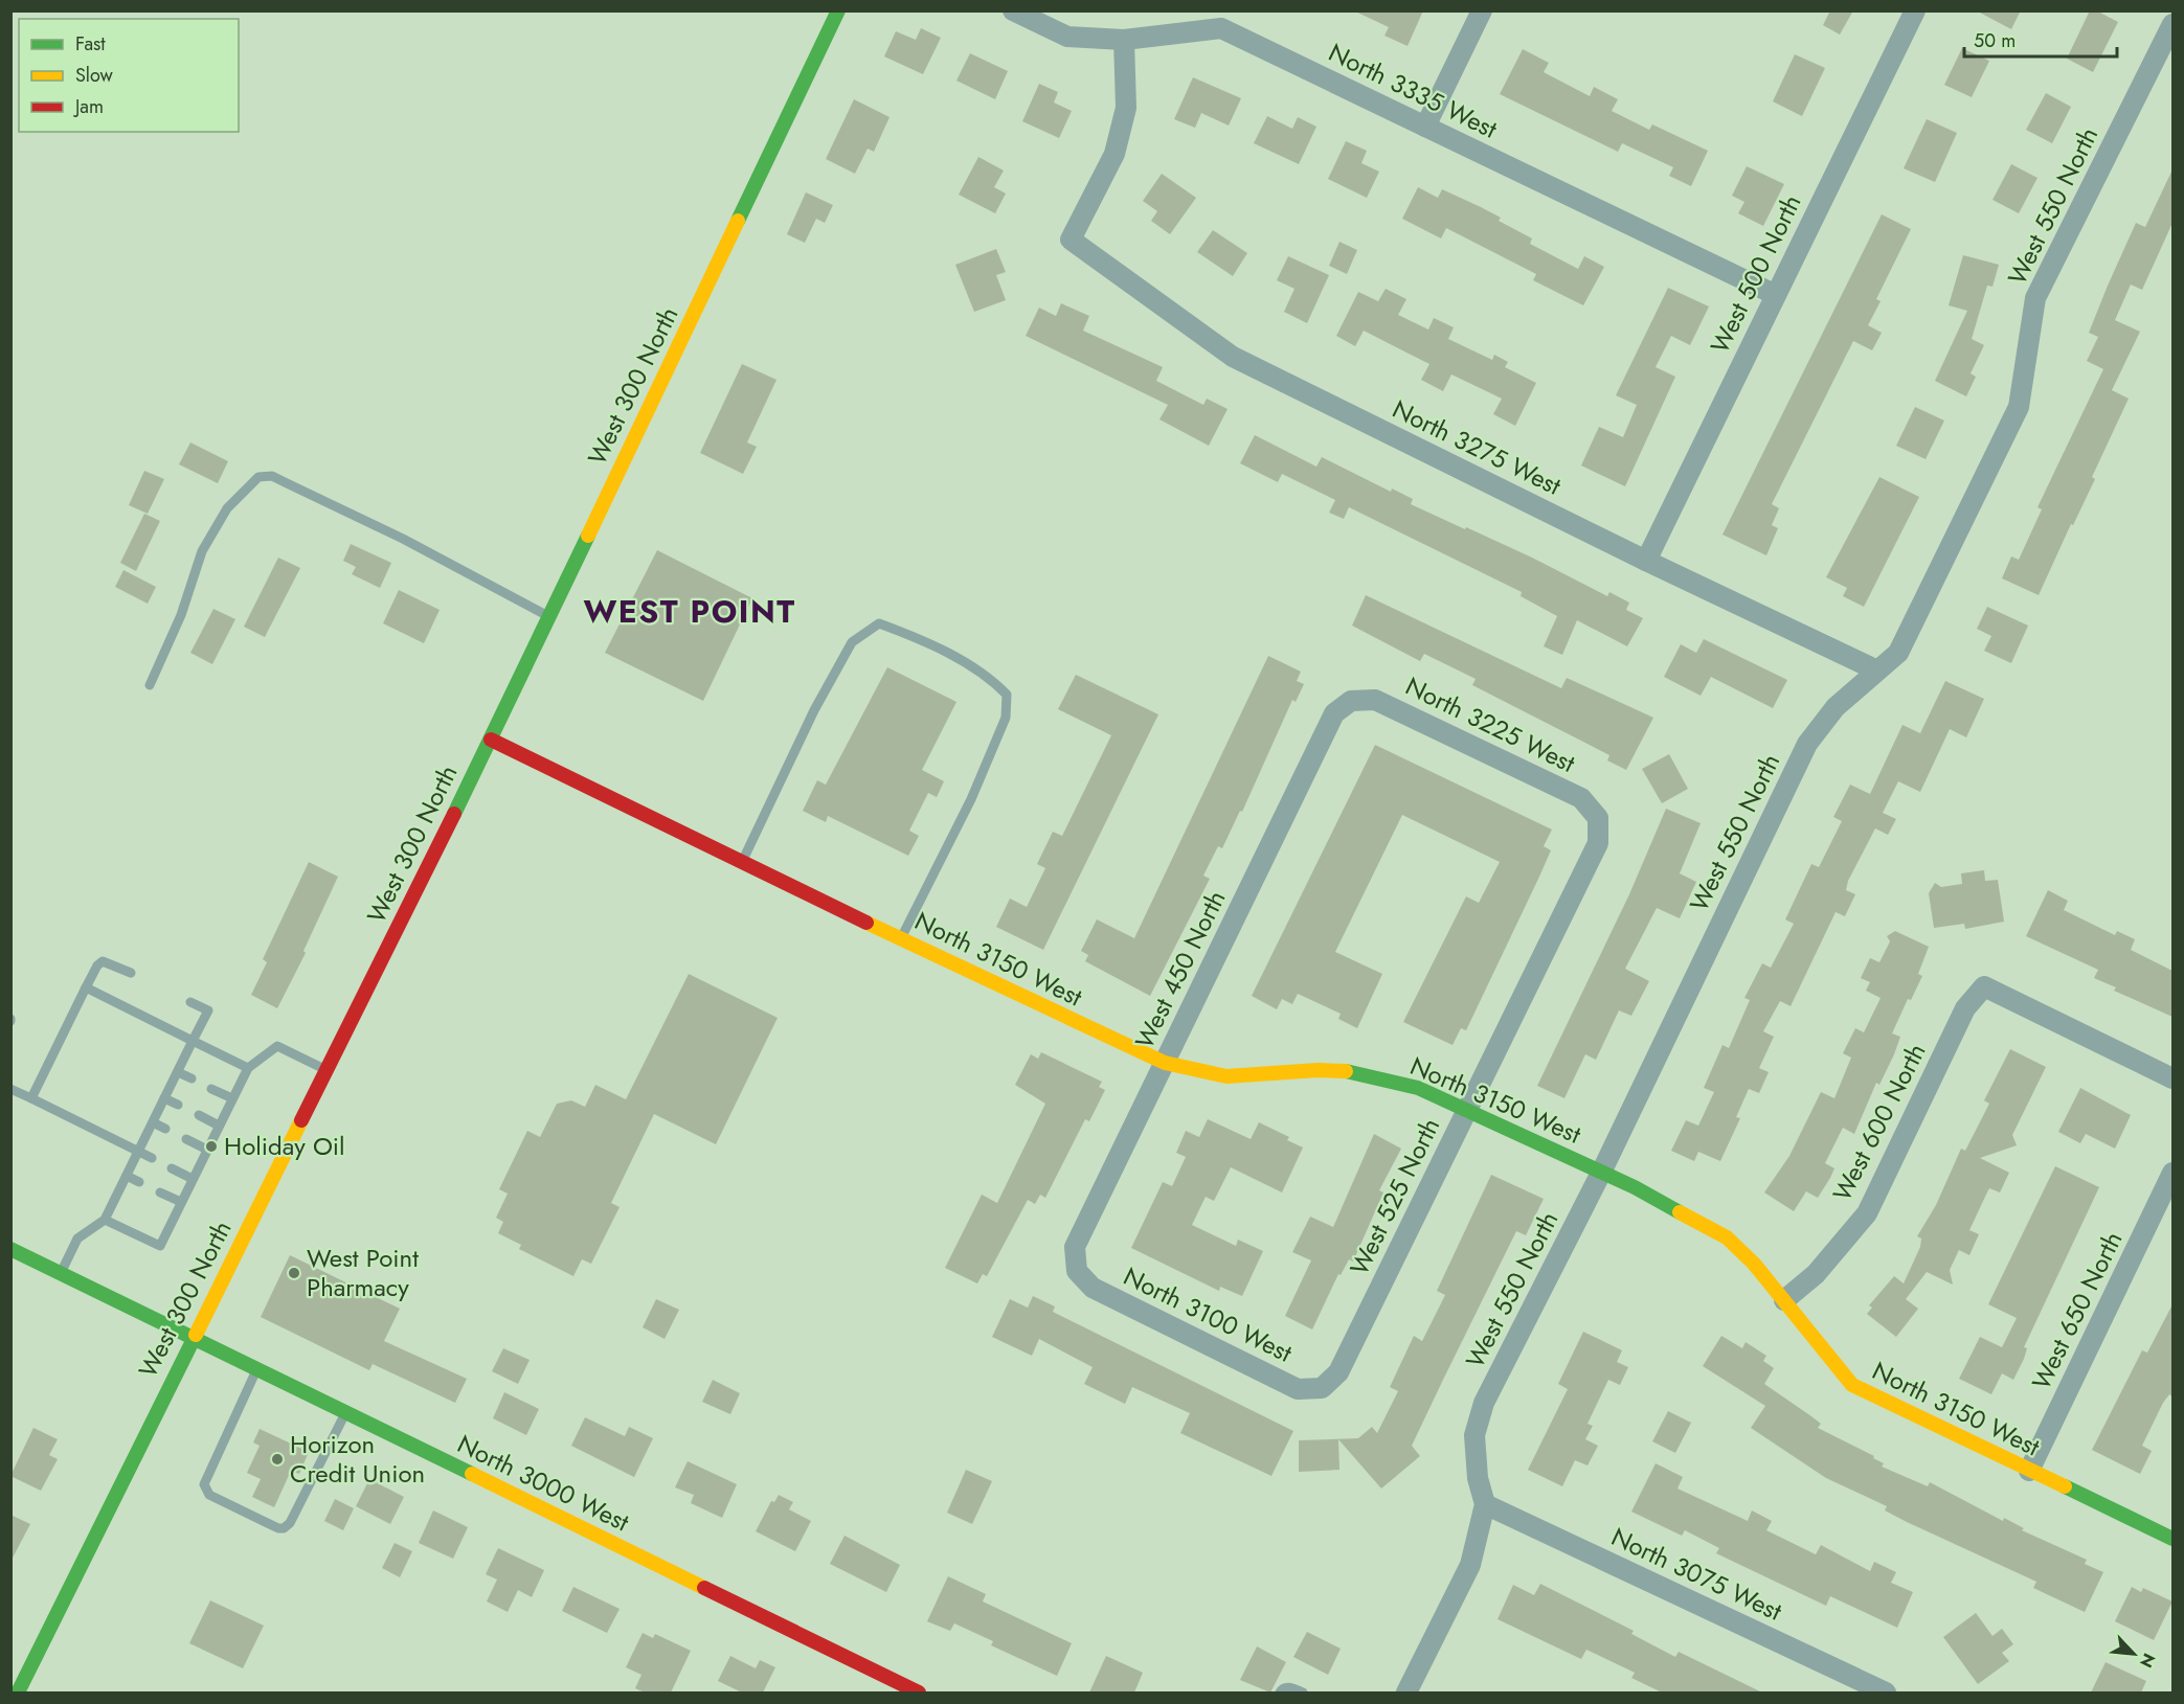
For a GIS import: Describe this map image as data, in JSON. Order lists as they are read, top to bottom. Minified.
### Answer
{"streets":{"main road":["West 300 North","North 3150 West","North 3000 West"],"street":["North 3335 West","West 550 North","West 500 North","North 3275 West","North 3225 West","West 450 North","West 600 North","West 525 North","West 650 North","North 3100 West","North 3075 West"]},"crossings":[["North 3335 West","West 500 North"],["North 3335 West","North 3275 West"],["West 550 North","North 3275 West"],["West 550 North","North 3150 West"],["West 550 North","North 3075 West"],["West 500 North","North 3275 West"],["West 300 North","North 3150 West"],["West 300 North","North 3000 West"],["North 3225 West","West 450 North"],["North 3225 West","West 525 North"],["North 3150 West","West 450 North"],["North 3150 West","West 600 North"],["North 3150 West","West 525 North"],["North 3150 West","West 650 North"],["West 450 North","North 3100 West"],["West 525 North","North 3100 West"]],"districts":["WEST POINT"],"places":["Holiday Oil","West Point Pharmacy","Horizon Credit Union"],"legend":["Fast","Slow","Jam"],"scale_bar":"50 m","north":"bottom right"}
